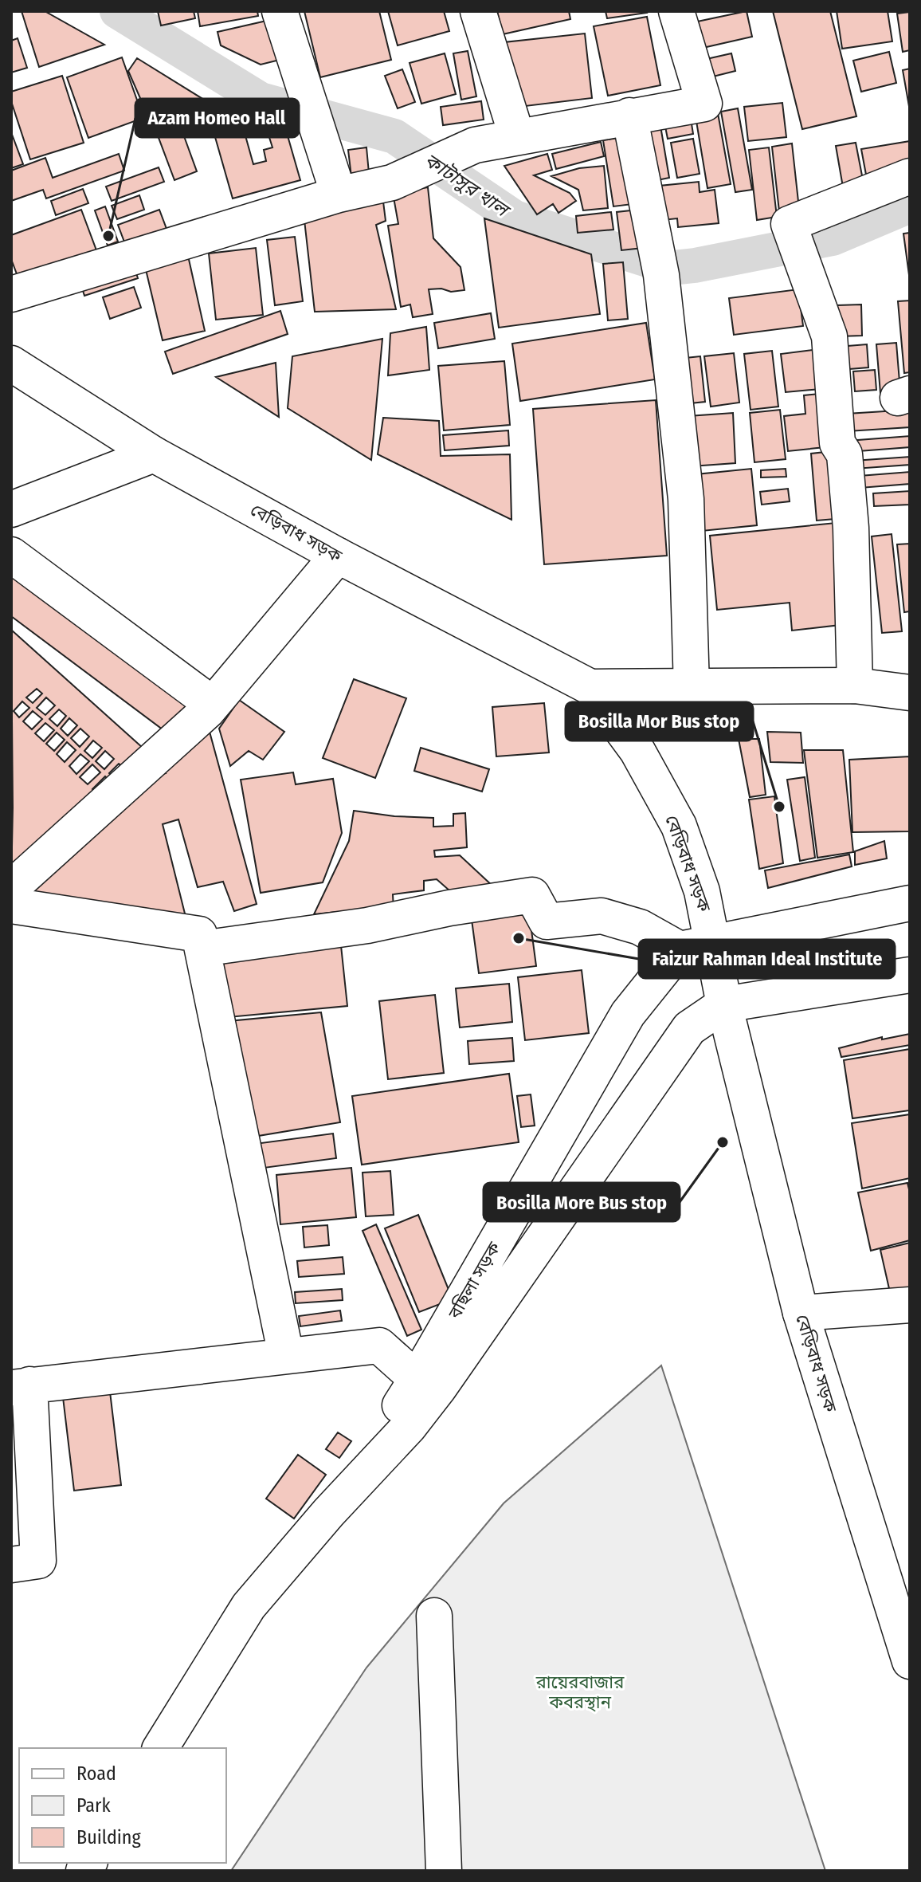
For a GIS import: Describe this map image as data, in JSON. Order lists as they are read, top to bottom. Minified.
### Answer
{"streets":{"main road":["বেড়িবাধ সড়ক","বছিলা সড়ক"]},"crossings":[["বেড়িবাধ সড়ক","বছিলা সড়ক"]],"water":["কাটাসুর খাল"],"parks":["রায়েরবাজার কবরস্থান"],"places":["Azam Homeo Hall","Bosilla Mor Bus stop","Faizur Rahman Ideal Institute","Bosilla More Bus stop"],"legend":["Road","Park","Building"]}
